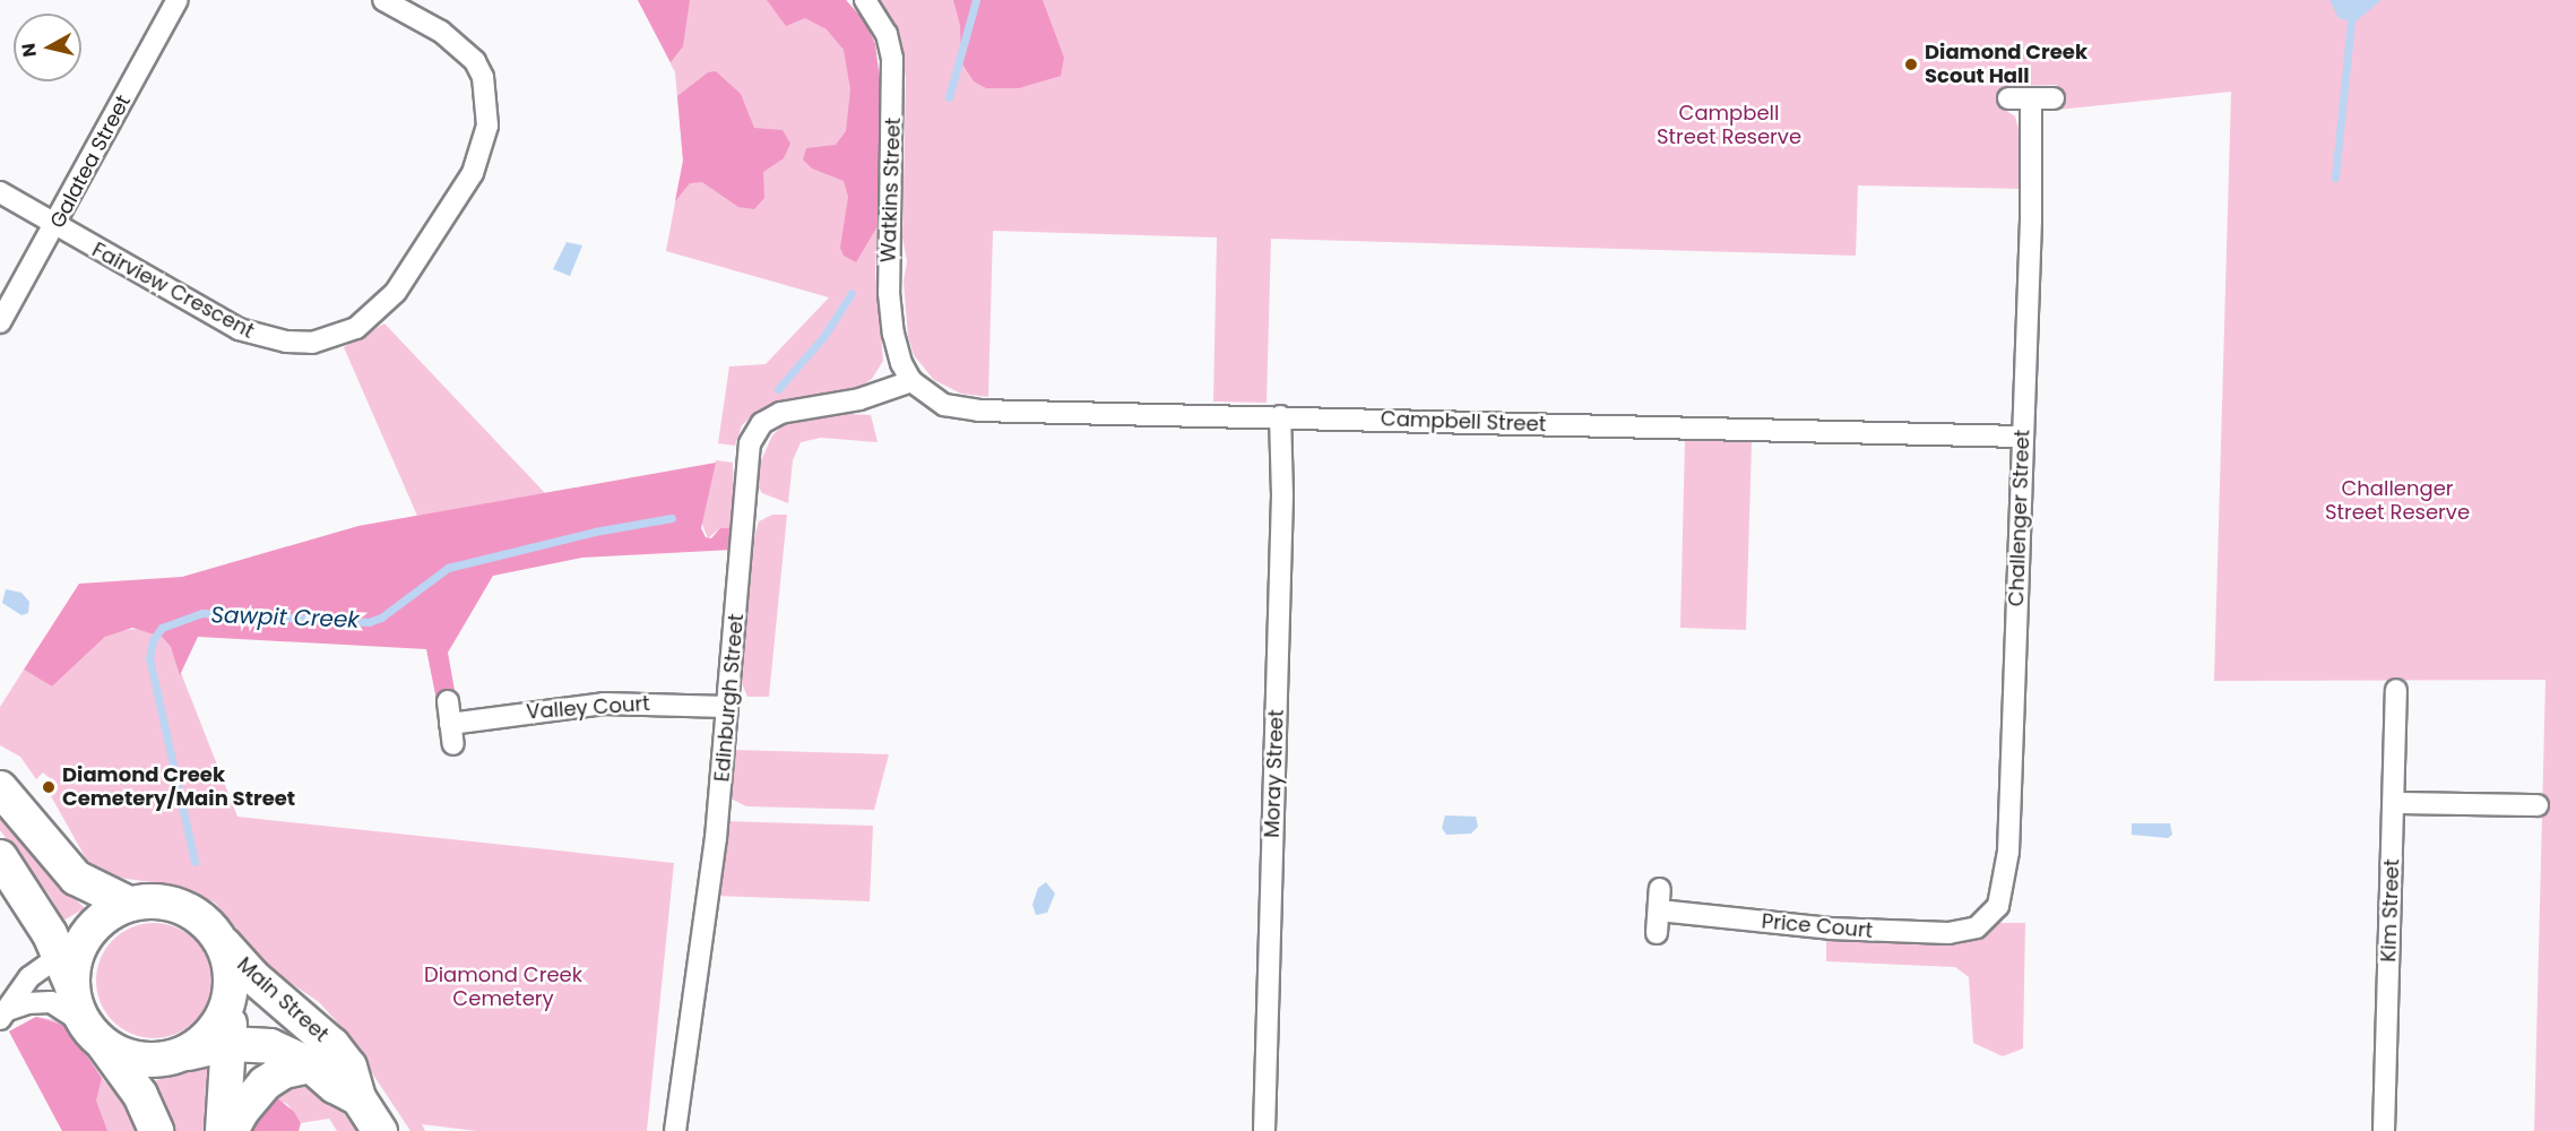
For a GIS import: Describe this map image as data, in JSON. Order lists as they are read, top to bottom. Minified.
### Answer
{"streets":{"main road":["Main Street"],"street":["Galatea Street","Watkins Street","Fairview Crescent","Campbell Street","Challenger Street","Edinburgh Street","Valley Court","Moray Street","Kim Street","Price Court"]},"crossings":[["Galatea Street","Fairview Crescent"],["Watkins Street","Campbell Street"],["Watkins Street","Edinburgh Street"],["Campbell Street","Challenger Street"],["Campbell Street","Edinburgh Street"],["Campbell Street","Moray Street"],["Challenger Street","Price Court"],["Edinburgh Street","Valley Court"]],"water":["Sawpit Creek"],"parks":["Campbell Street Reserve","Challenger Street Reserve","Diamond Creek Cemetery"],"places":["Diamond Creek Scout Hall","Diamond Creek Cemetery/Main Street"],"north":"left"}
